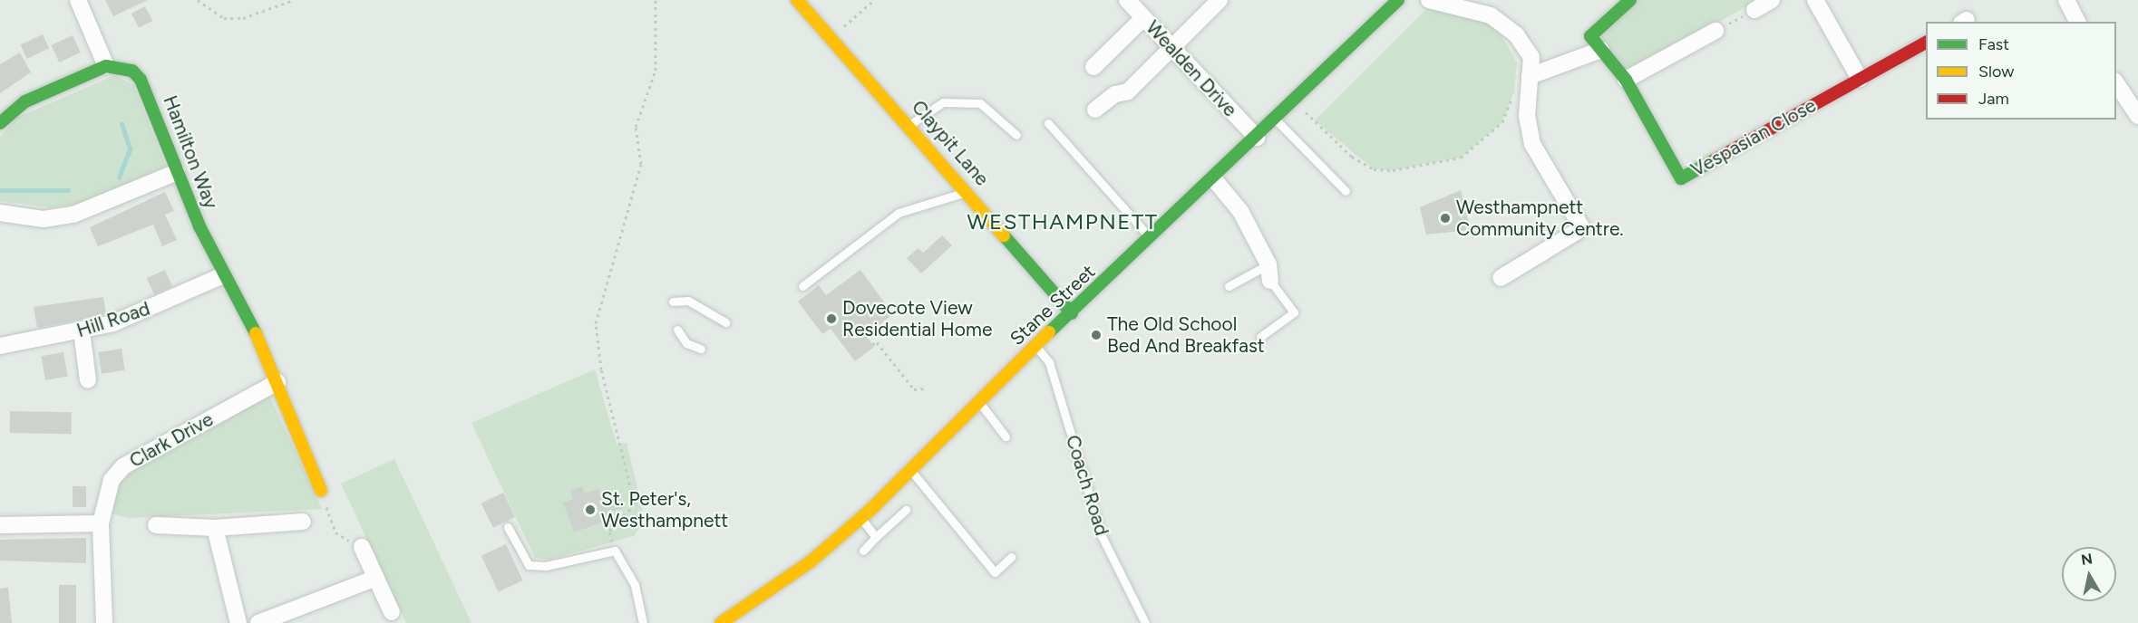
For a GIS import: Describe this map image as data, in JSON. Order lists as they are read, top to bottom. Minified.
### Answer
{"streets":{"street":["Wealden Drive","Vespasian Close","Claypit Lane","Hamilton Way","Stane Street","Hill Road","Clark Drive"],"lane":["Coach Road"]},"crossings":[["Wealden Drive","Stane Street"],["Claypit Lane","Stane Street"],["Hamilton Way","Hill Road"],["Hamilton Way","Clark Drive"],["Stane Street","Coach Road"]],"districts":["WESTHAMPNETT"],"places":["Westhampnett Community Centre.","Dovecote View Residential Home","The Old School Bed And Breakfast","St. Peter's, Westhampnett"],"legend":["Fast","Slow","Jam"],"north":"top"}
